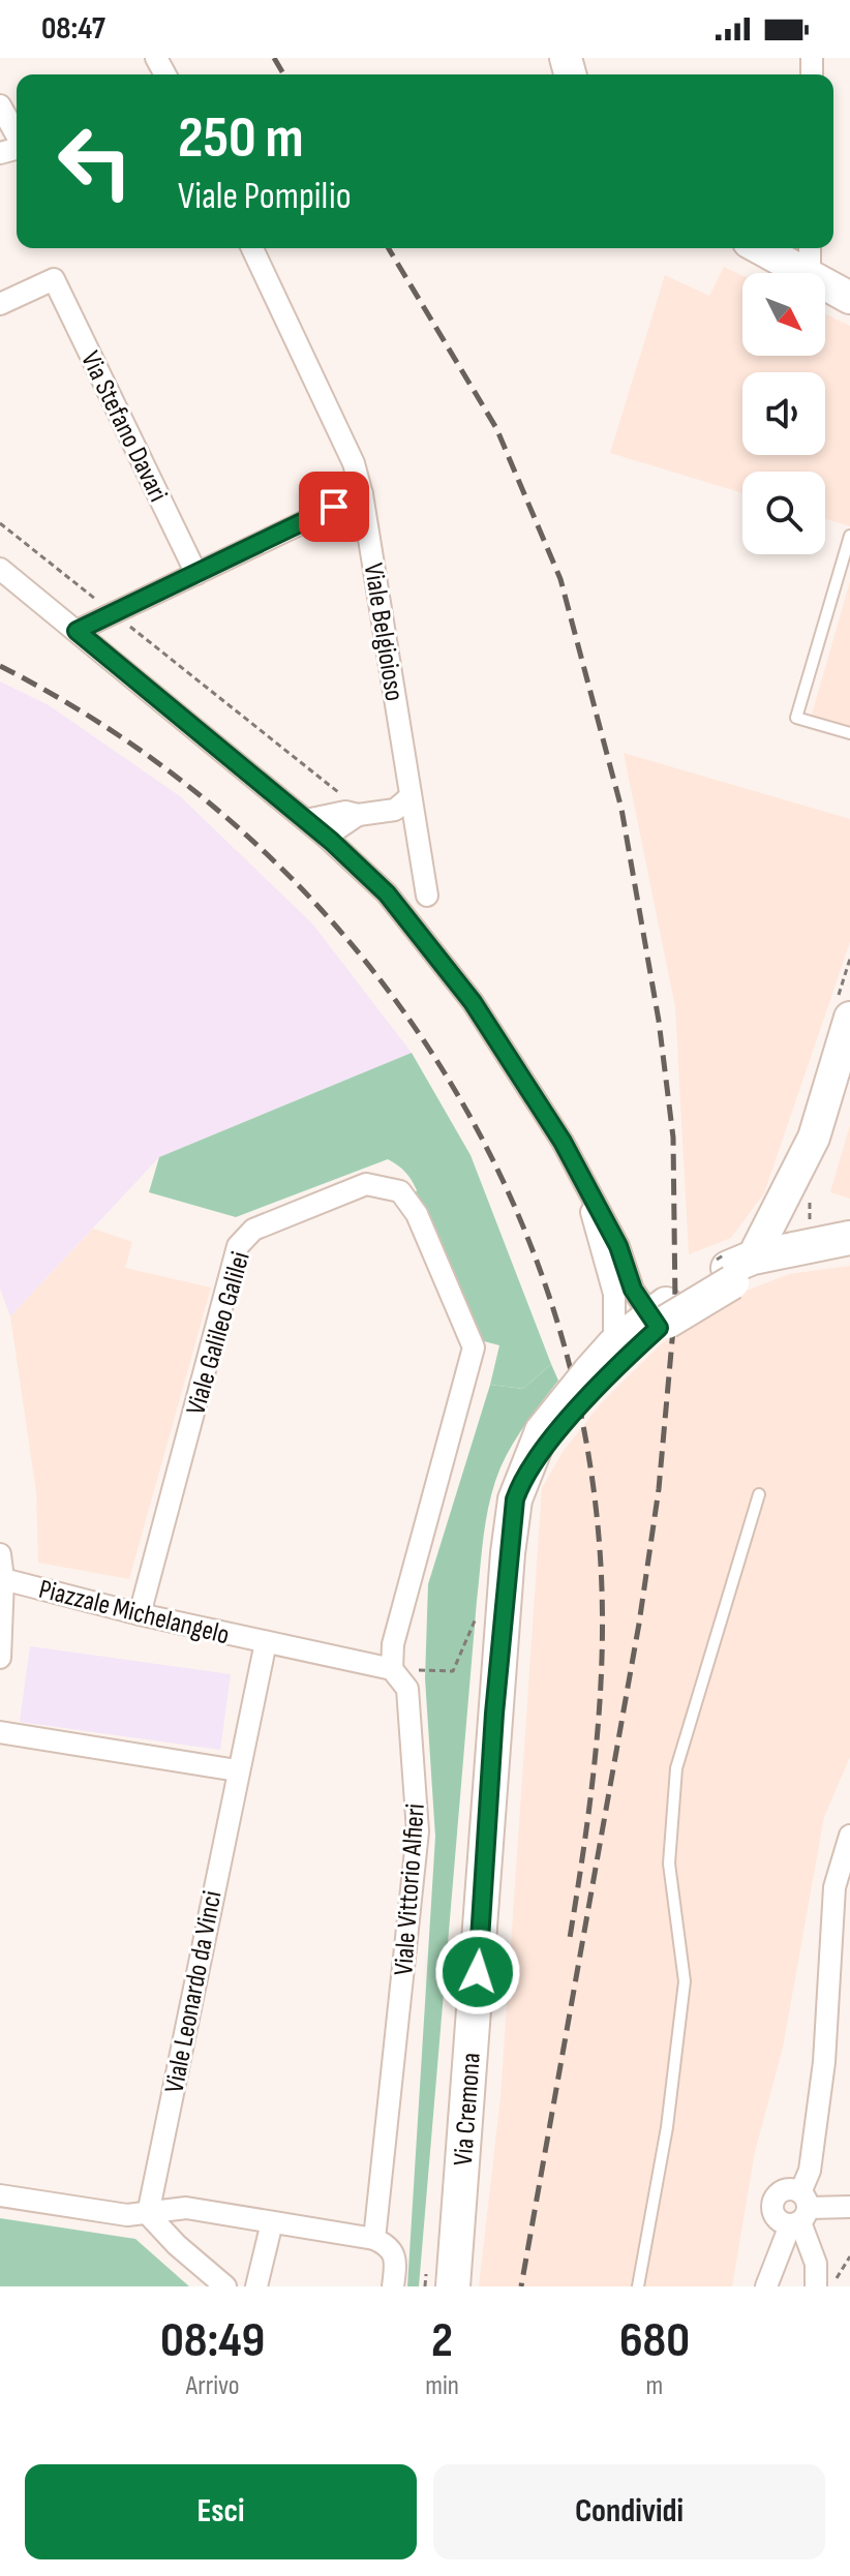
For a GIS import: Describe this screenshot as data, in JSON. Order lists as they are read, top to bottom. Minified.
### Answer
{"streets":{"main road":["Via Cremona"],"street":["Via Stefano Davari","Viale Belgioioso","Viale Galileo Galilei","Piazzale Michelangelo","Viale Vittorio Alfieri","Viale Leonardo da Vinci"]},"crossings":[["Viale Galileo Galilei","Piazzale Michelangelo"],["Viale Galileo Galilei","Viale Vittorio Alfieri"],["Piazzale Michelangelo","Viale Vittorio Alfieri"],["Piazzale Michelangelo","Viale Leonardo da Vinci"]],"north":"bottom right","page":{"status":"08:47","turn":["250 m","Viale Pompilio"],"eta":["08:49","Arrivo","2","min","680","m"],"buttons":["Esci","Condividi"]}}
